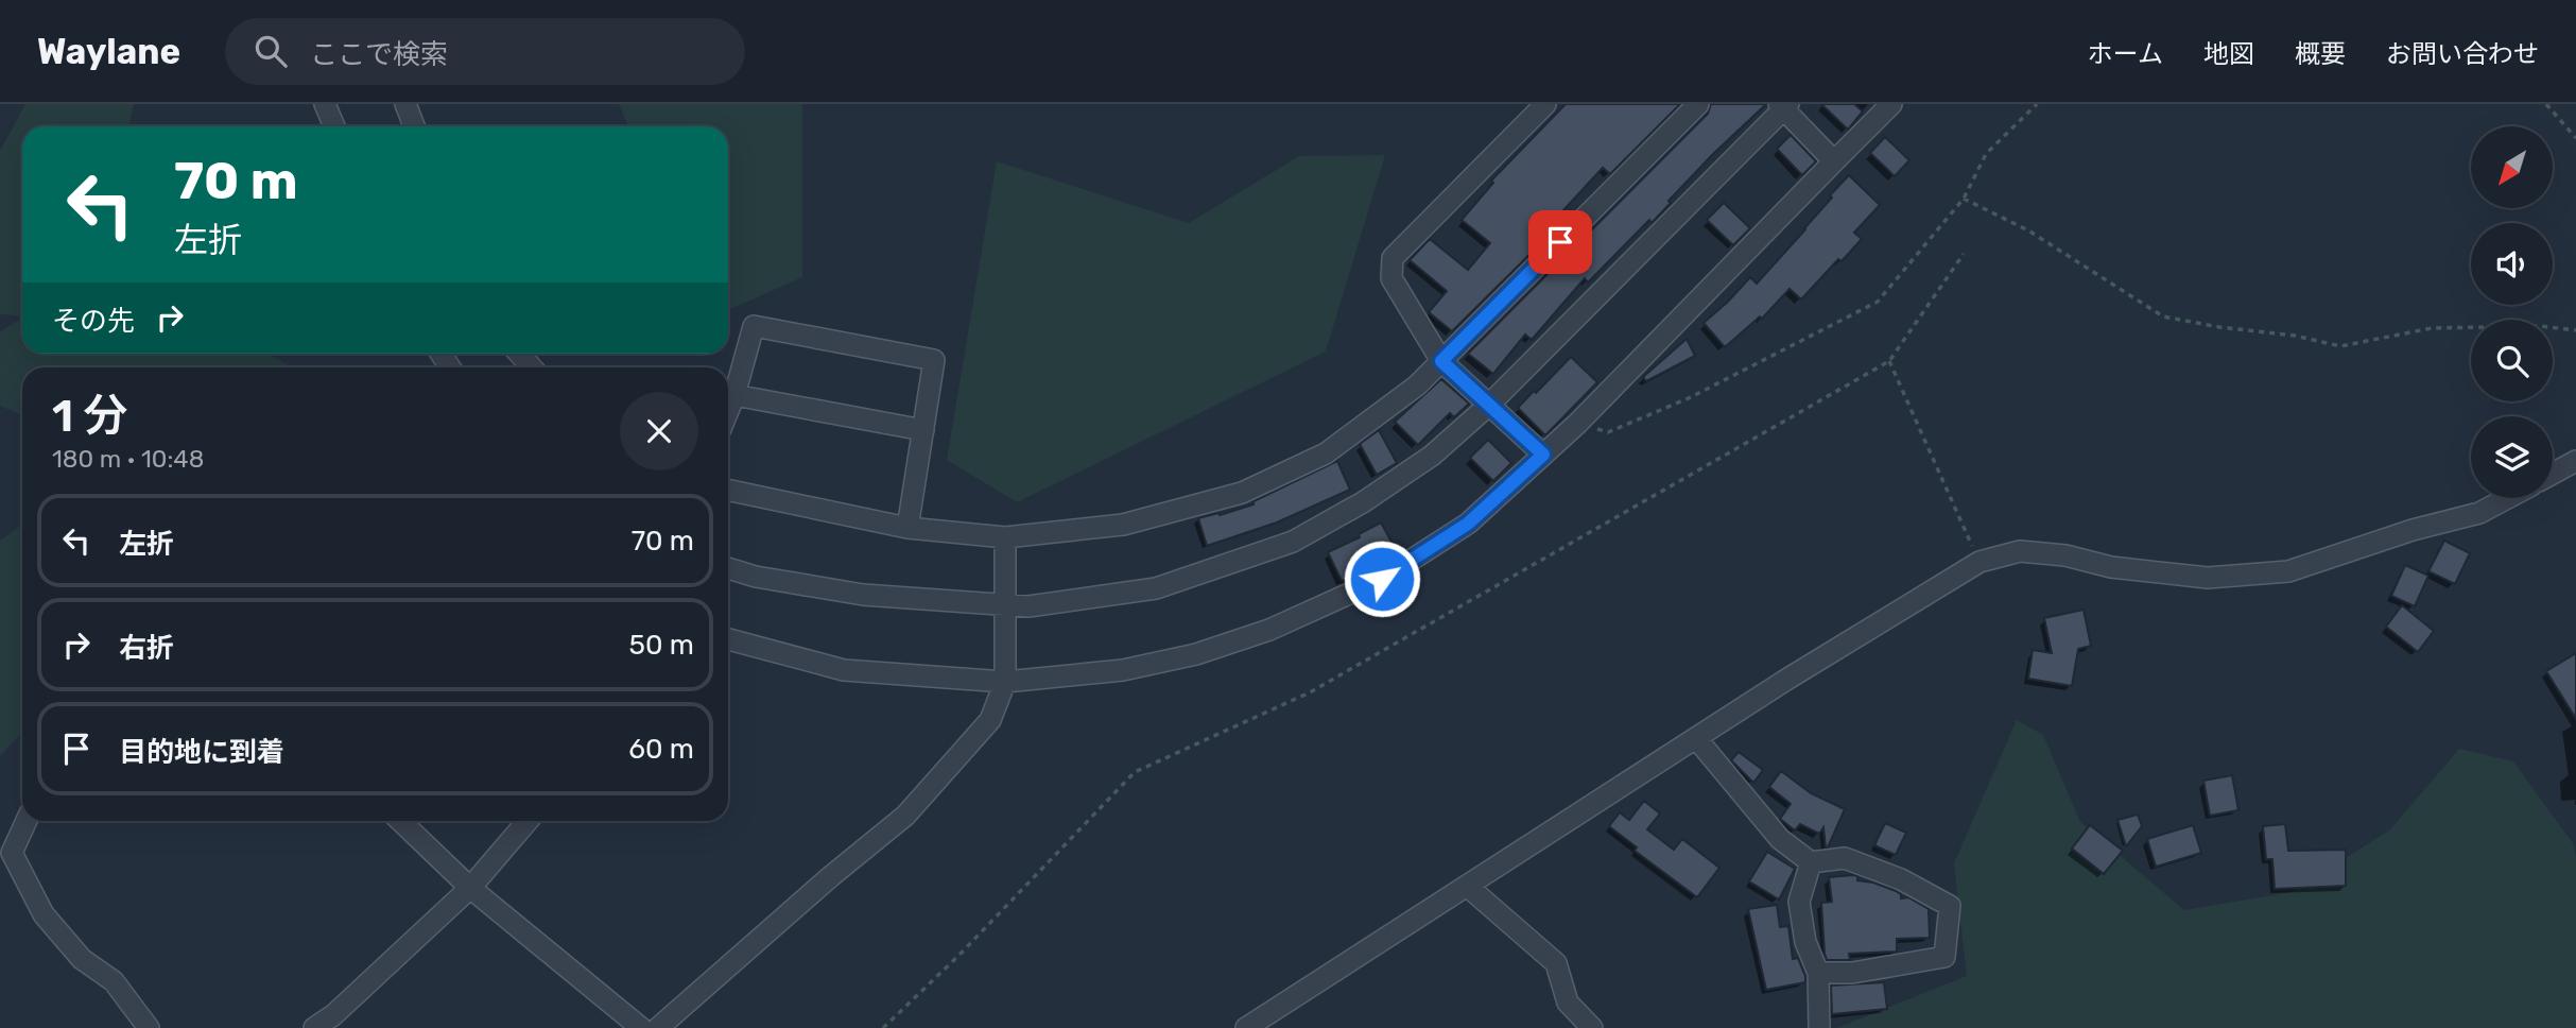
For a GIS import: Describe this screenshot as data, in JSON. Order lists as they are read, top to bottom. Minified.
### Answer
{"north":"bottom left","page":{"header":"Waylane","search":"ここで検索","nav":["ホーム","地図","概要","お問い合わせ"],"turn":["70 m","左折"],"then":"その先","heading":["1 分","180 m · 10:48"],"list":[{"name":"左折","value":"70 m"},{"name":"右折","value":"50 m"},{"name":"目的地に到着","value":"60 m"}]}}
